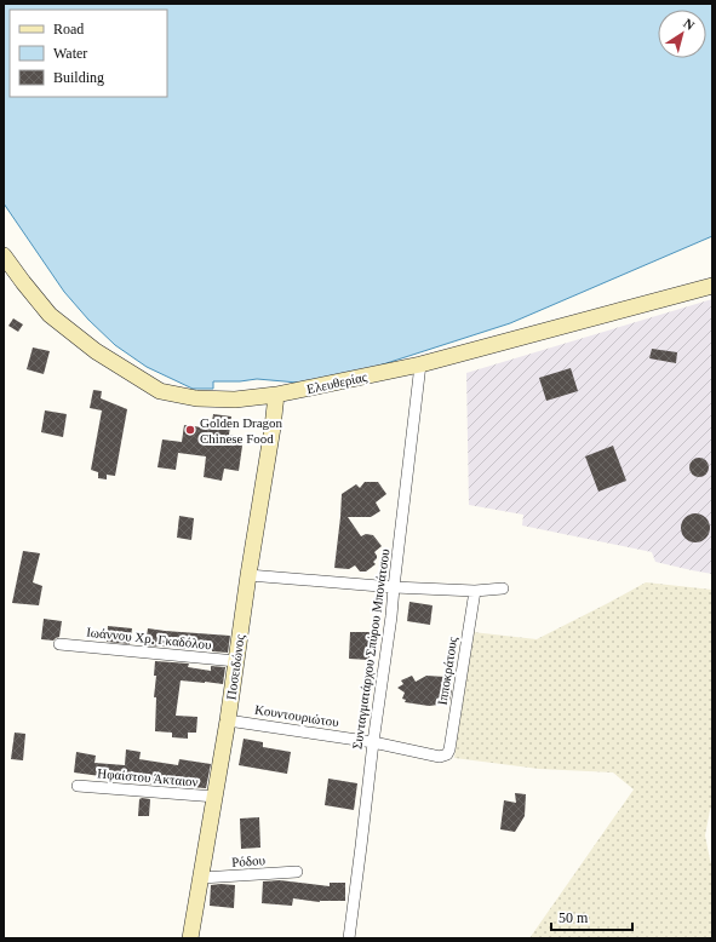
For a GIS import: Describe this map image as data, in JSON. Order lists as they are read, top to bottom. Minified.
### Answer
{"streets":{"street":["Ελευθερίας","Ιωάννου Χρ. Γκαδόλου","Συνταγματάρχου Σπύρου Μπονάτσου","Ποσειδώνος","Ιπποκράτους","Κουντουριώτου","Ηφαίστου Άκταιον","Ρόδου"]},"crossings":[["Ελευθερίας","Συνταγματάρχου Σπύρου Μπονάτσου"],["Ελευθερίας","Ποσειδώνος"],["Ιωάννου Χρ. Γκαδόλου","Ποσειδώνος"],["Συνταγματάρχου Σπύρου Μπονάτσου","Κουντουριώτου"],["Ποσειδώνος","Κουντουριώτου"],["Ποσειδώνος","Ηφαίστου Άκταιον"],["Ποσειδώνος","Ρόδου"],["Ιπποκράτους","Κουντουριώτου"]],"places":["Golden Dragon Chinese Food"],"legend":["Road","Water","Building"],"scale_bar":"50 m","north":"top right"}
